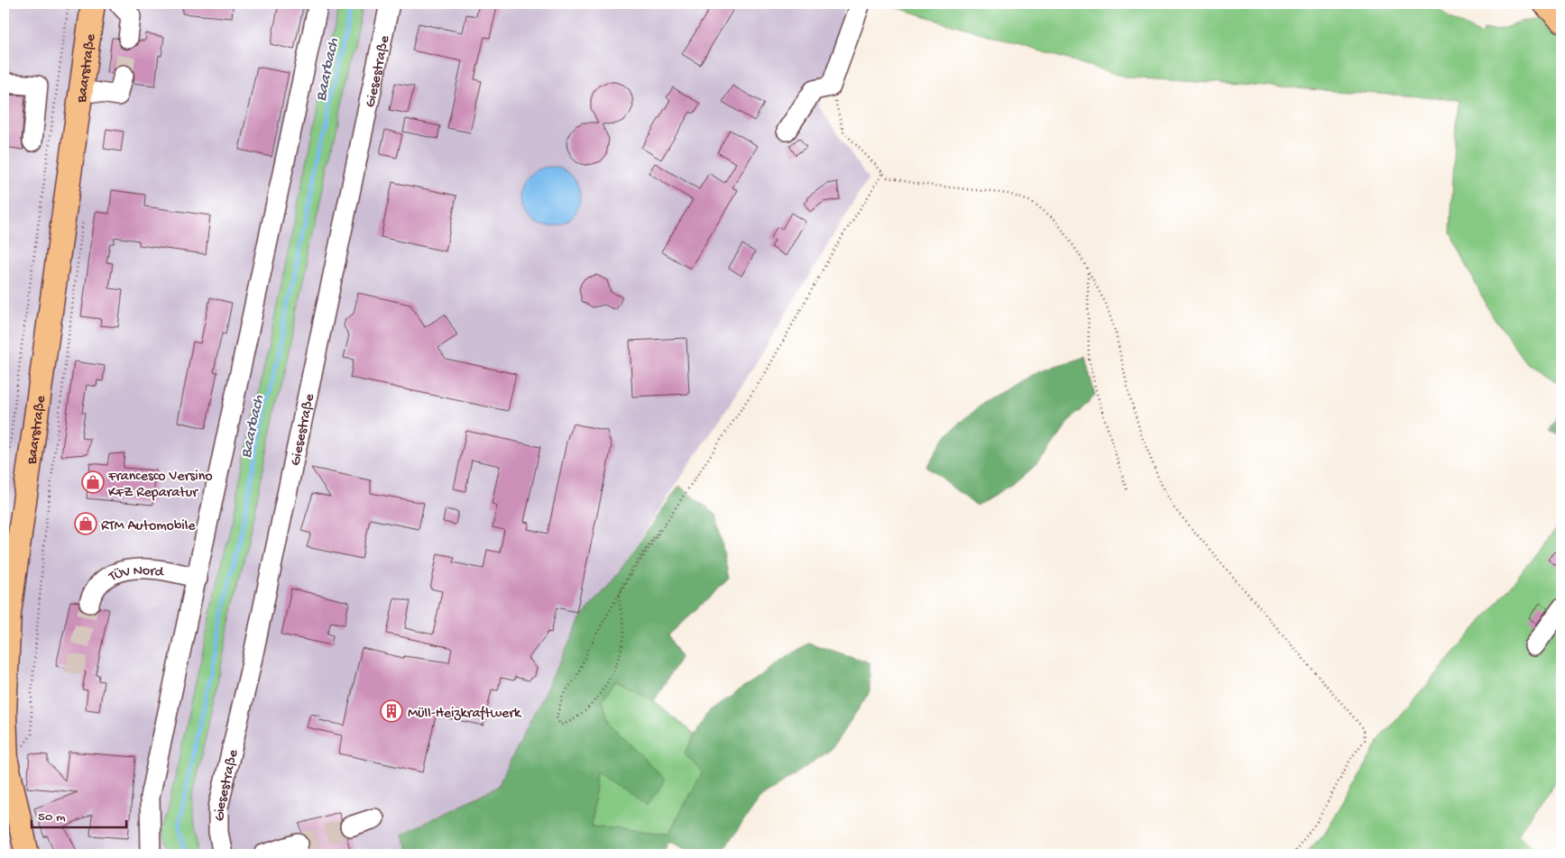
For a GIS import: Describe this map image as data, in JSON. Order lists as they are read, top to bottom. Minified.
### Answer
{"streets":{"main road":["Baarstraße"],"street":["Giesestraße","TÜV Nord"]},"water":["Baarbach"],"places":{"shop":["Francesco Versino KFZ Reparatur","RTM Automobile"],"building":["Müll-Heizkraftwerk"]},"scale_bar":"50 m"}
